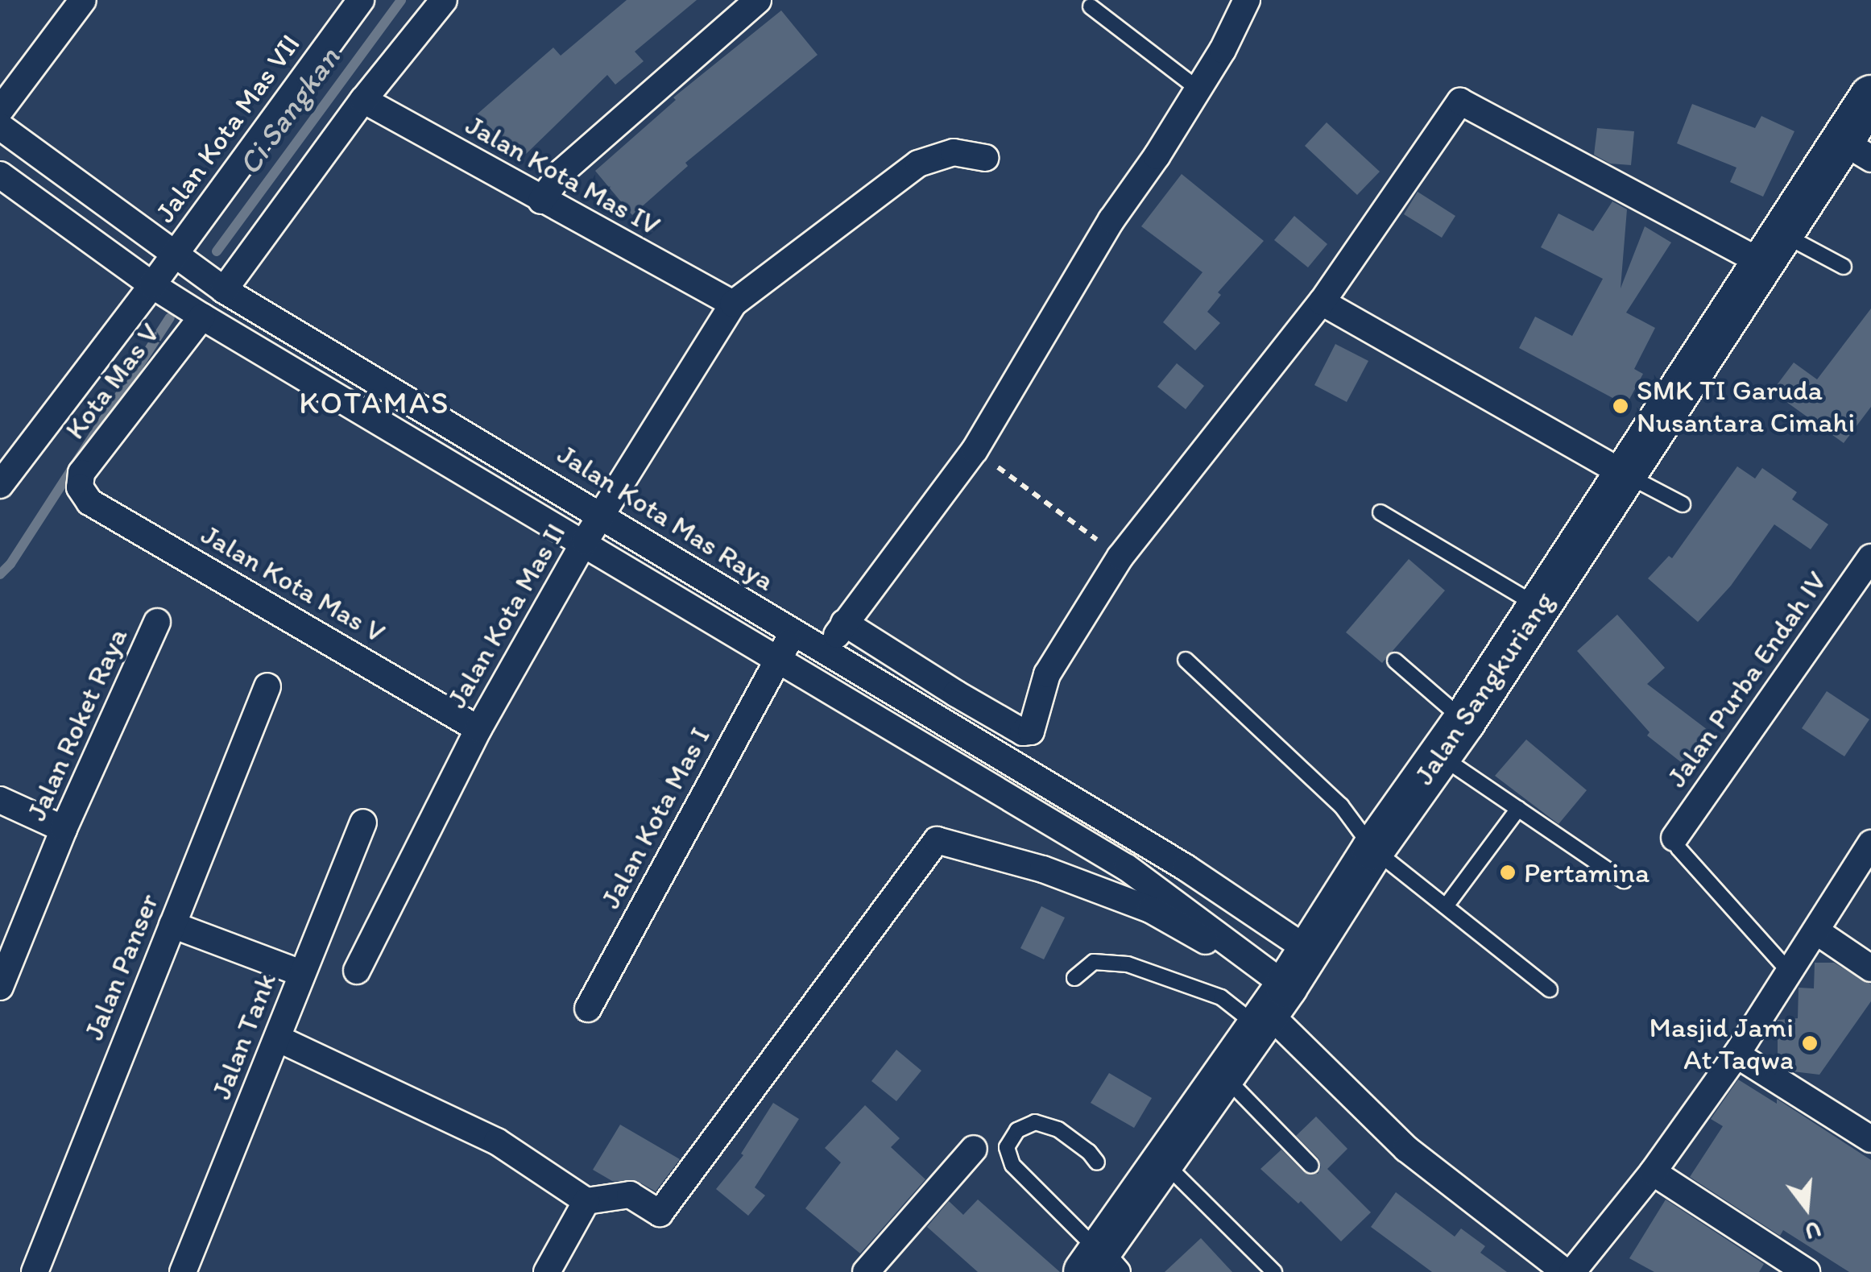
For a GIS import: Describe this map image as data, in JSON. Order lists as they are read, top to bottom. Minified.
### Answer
{"streets":{"main road":["Jalan Sangkuriang"],"street":["Jalan Kota Mas VII","Jalan Kota Mas IV","Kota Mas V","Jalan Kota Mas Raya","Jalan Kota Mas V","Jalan Kota Mas II","Jalan Purba Endah IV","Jalan Roket Raya","Jalan Kota Mas I","Jalan Panser","Jalan Tank"]},"crossings":[["Jalan Kota Mas VII","Jalan Kota Mas Raya"],["Jalan Kota Mas IV","Jalan Kota Mas II"],["Kota Mas V","Jalan Kota Mas V"],["Jalan Kota Mas Raya","Jalan Kota Mas II"],["Jalan Kota Mas Raya","Jalan Sangkuriang"],["Jalan Kota Mas Raya","Jalan Kota Mas I"],["Jalan Kota Mas V","Jalan Kota Mas II"]],"districts":["KOTAMAS"],"water":["Ci Sangkan"],"places":["SMK TI Garuda Nusantara Cimahi","Pertamina","Masjid Jami At Taqwa"],"north":"bottom"}
